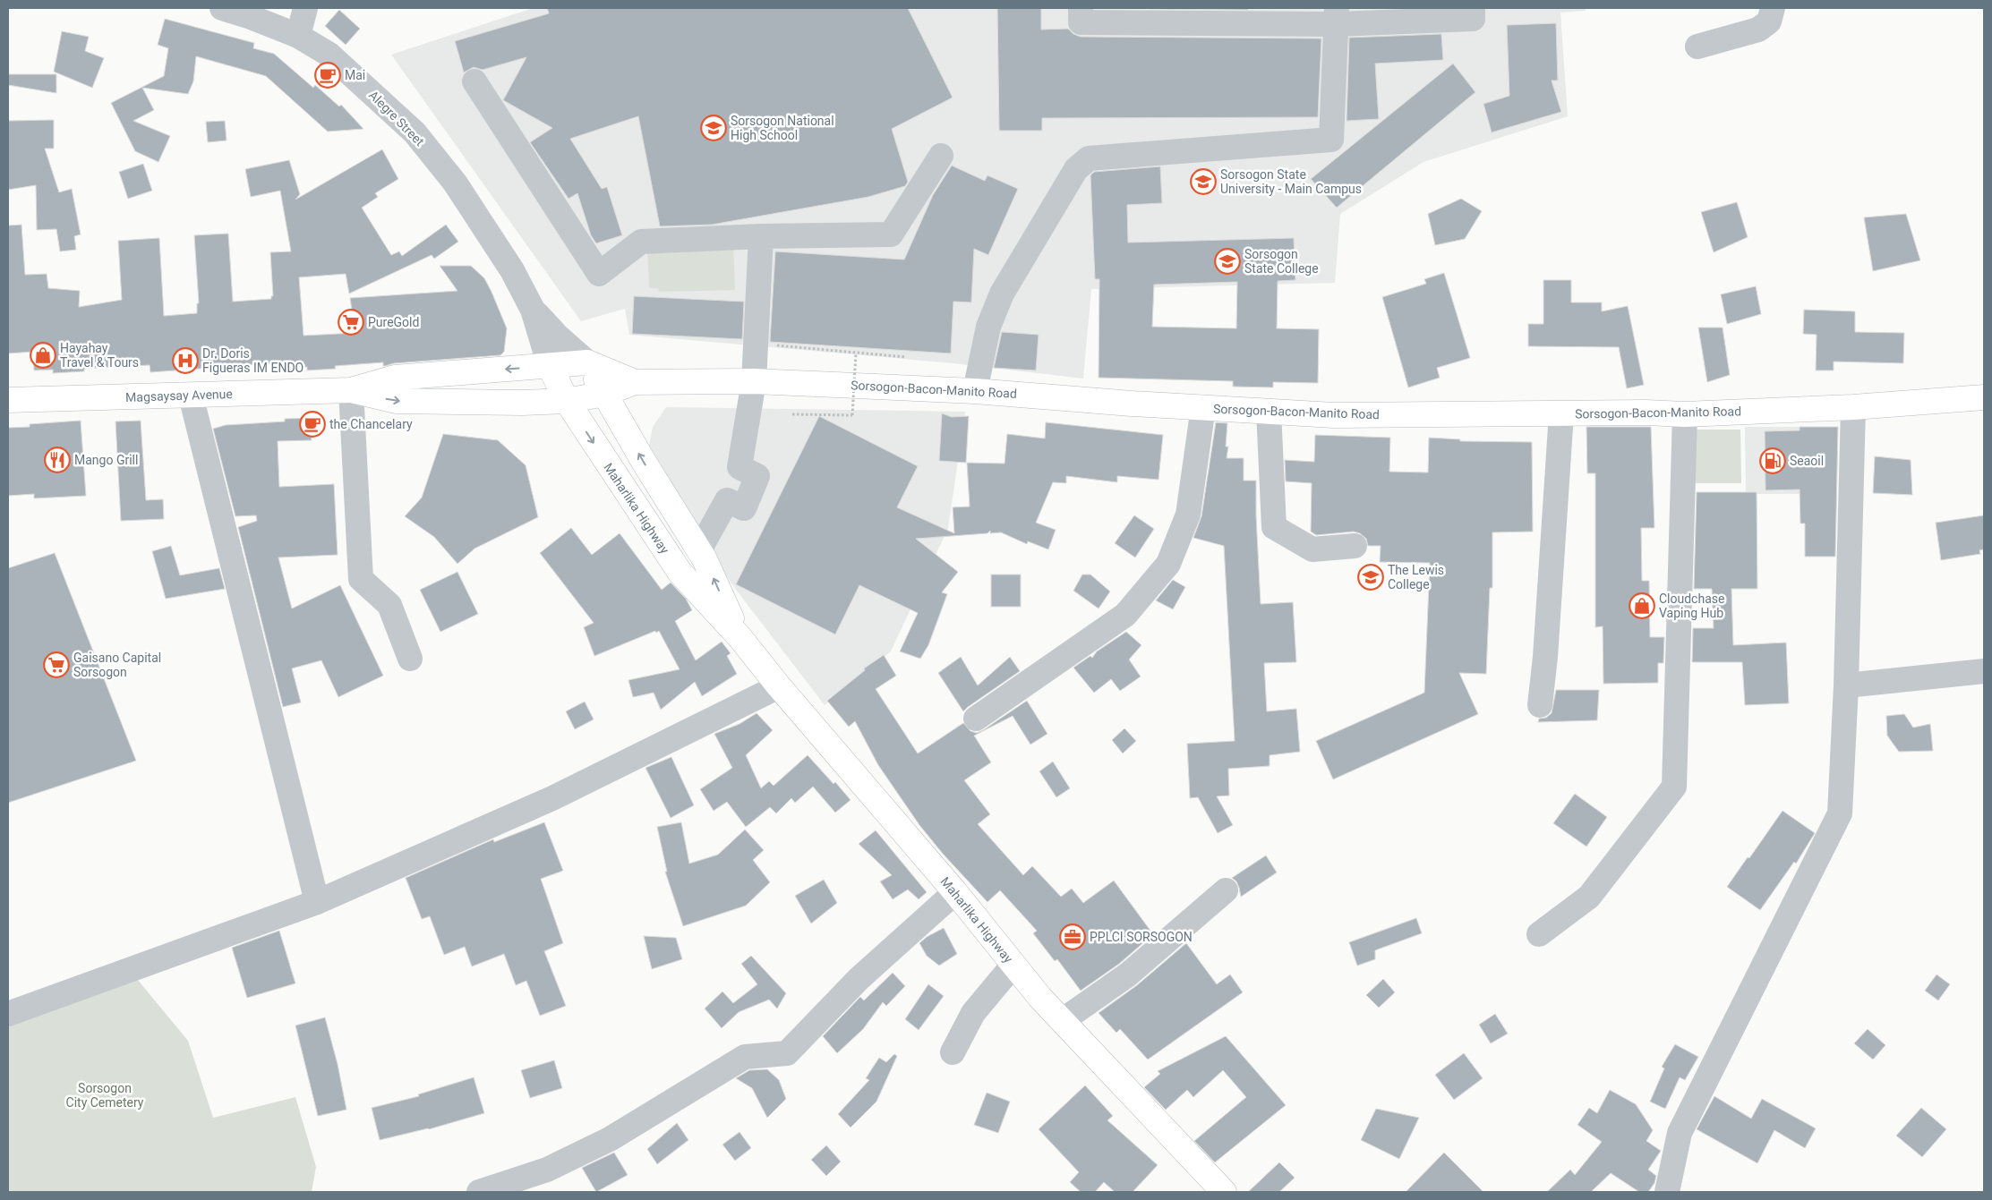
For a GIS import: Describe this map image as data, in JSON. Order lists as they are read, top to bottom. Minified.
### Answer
{"streets":{"main road":["Sorsogon-Bacon-Manito Road","Magsaysay Avenue","Maharlika Highway"],"street":["Alegre Street"]},"crossings":[["Alegre Street","Sorsogon-Bacon-Manito Road"],["Alegre Street","Magsaysay Avenue"],["Alegre Street","Maharlika Highway"],["Sorsogon-Bacon-Manito Road","Magsaysay Avenue"],["Sorsogon-Bacon-Manito Road","Maharlika Highway"],["Magsaysay Avenue","Maharlika Highway"]],"parks":["Sorsogon City Cemetery"],"places":{"cafe":["Mai","the Chancelary"],"school or university":["Sorsogon National High School","Sorsogon State University - Main Campus","Sorsogon State College","The Lewis College"],"supermarket":["PureGold","Gaisano Capital Sorsogon"],"shop":["Hayahay Travel & Tours","Cloudchase Vaping Hub"],"hospital":["Dr. Doris Figueras IM ENDO"],"restaurant":["Mango Grill"],"fuel station":["Seaoil"],"office":["PPLCI SORSOGON"]}}
